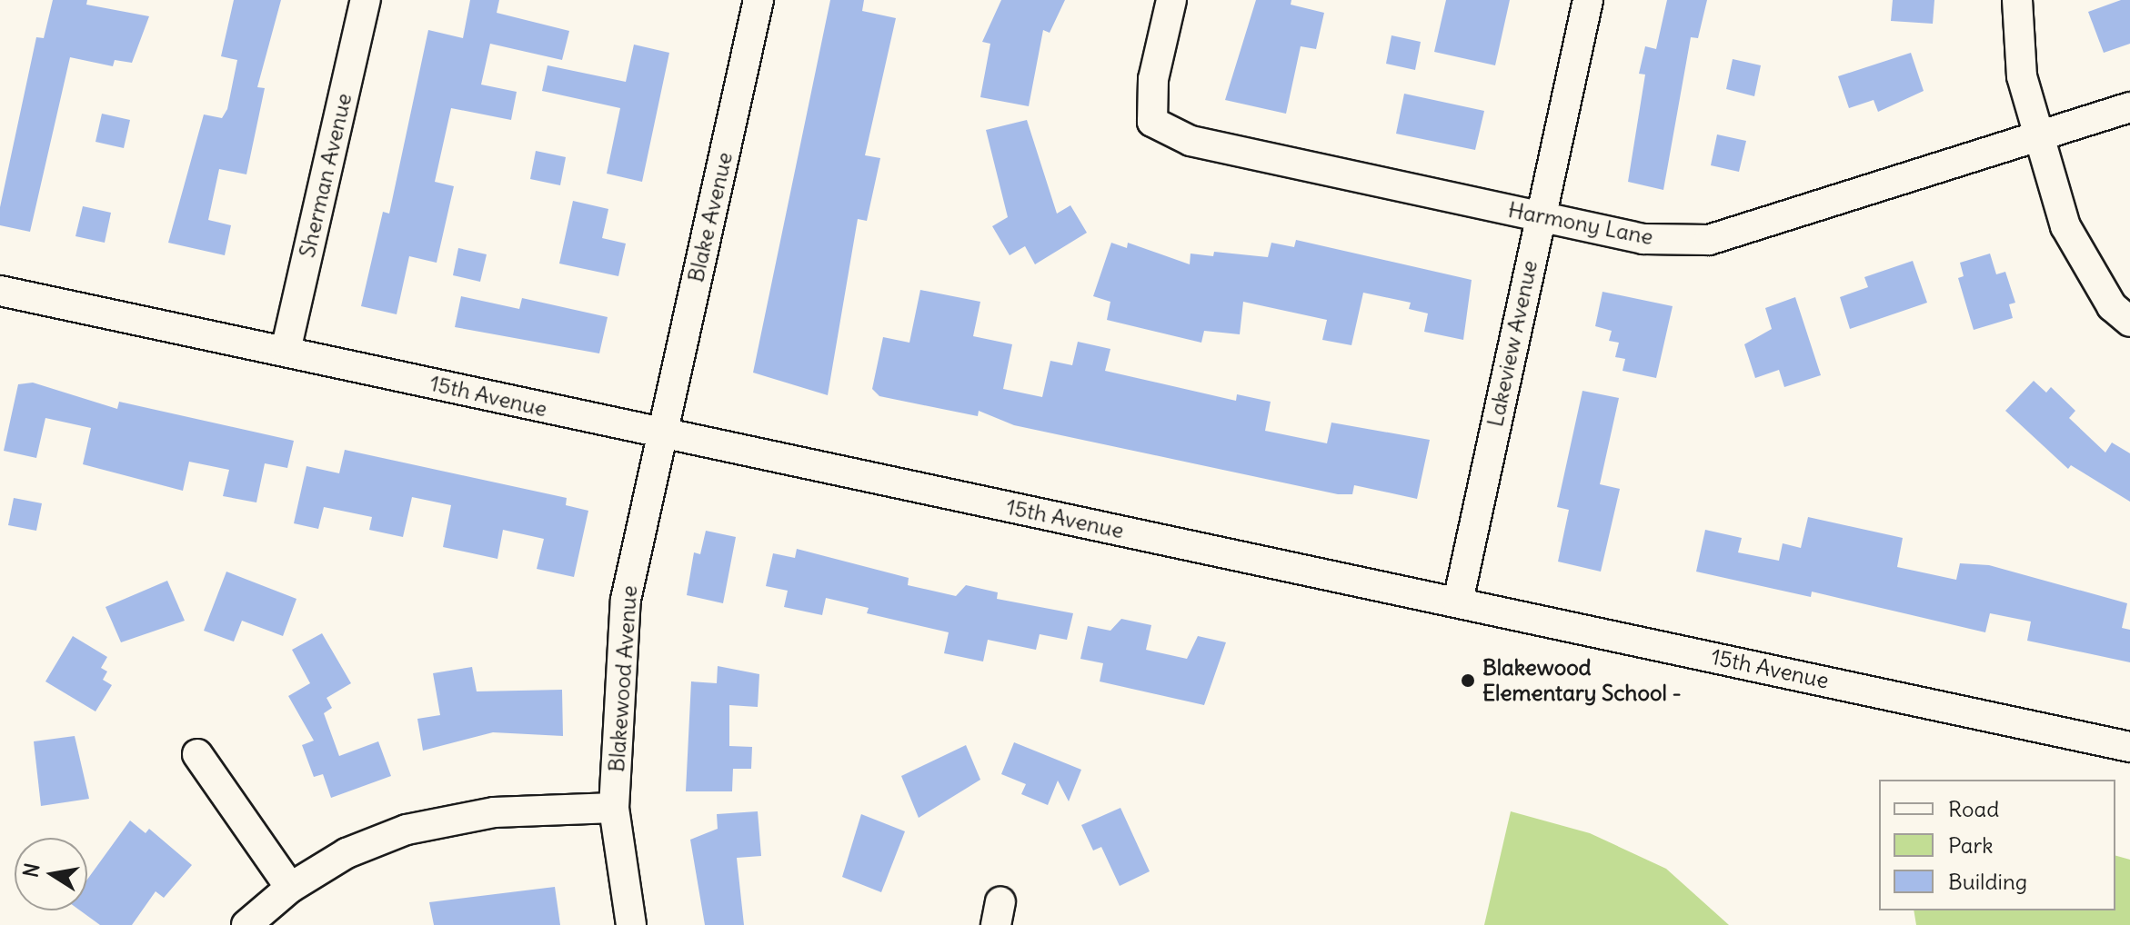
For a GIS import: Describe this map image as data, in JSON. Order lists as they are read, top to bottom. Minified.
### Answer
{"streets":{"street":["Sherman Avenue","Blake Avenue","Harmony Lane","Lakeview Avenue","15th Avenue","Blakewood Avenue"]},"crossings":[["Sherman Avenue","15th Avenue"],["Blake Avenue","15th Avenue"],["Blake Avenue","Blakewood Avenue"],["Harmony Lane","Lakeview Avenue"],["Lakeview Avenue","15th Avenue"],["15th Avenue","Blakewood Avenue"]],"places":["Blakewood Elementary School -"],"legend":["Road","Park","Building"],"north":"left"}
